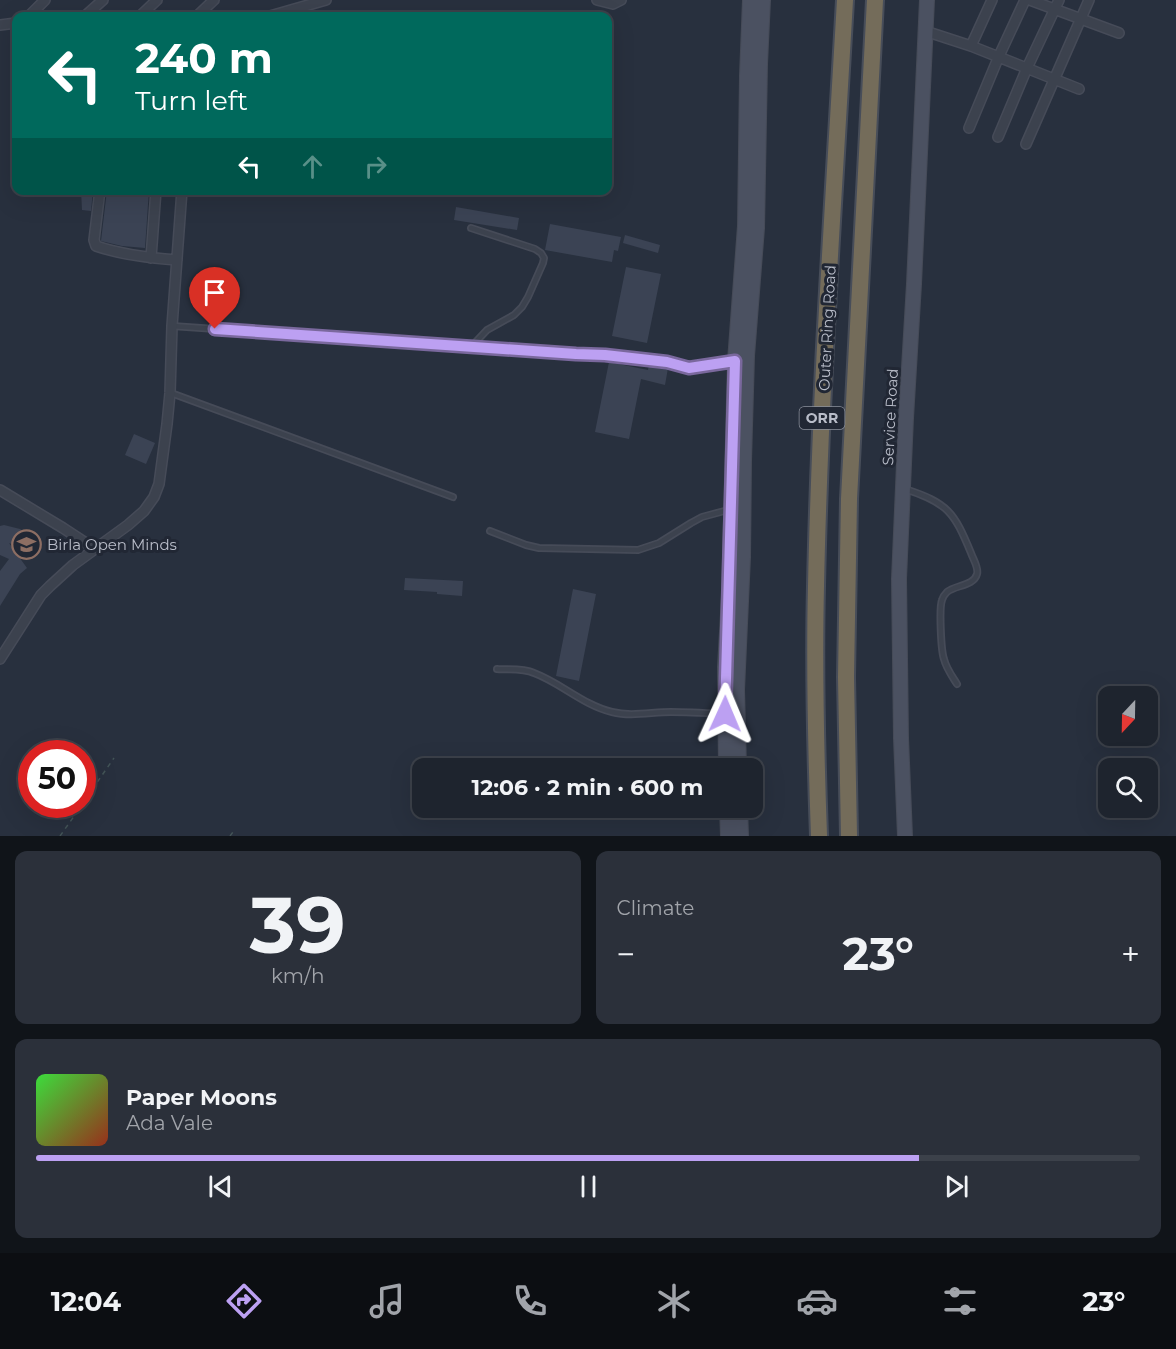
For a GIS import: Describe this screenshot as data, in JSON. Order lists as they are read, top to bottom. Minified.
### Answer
{"streets":{"highway":["Outer Ring Road","ORR"],"main road":["Service Road"]},"places":{"school or university":["Birla Open Minds"]},"north":"bottom","page":{"turn":["240 m","Turn left"],"limit":"50","trip":"12:06 · 2 min · 600 m","tile":[["39","km/h"],"Climate"],"heat":["−","23°","+"],"song":["Paper Moons","Ada Vale"],"tabs":["12:04","23°"]}}
